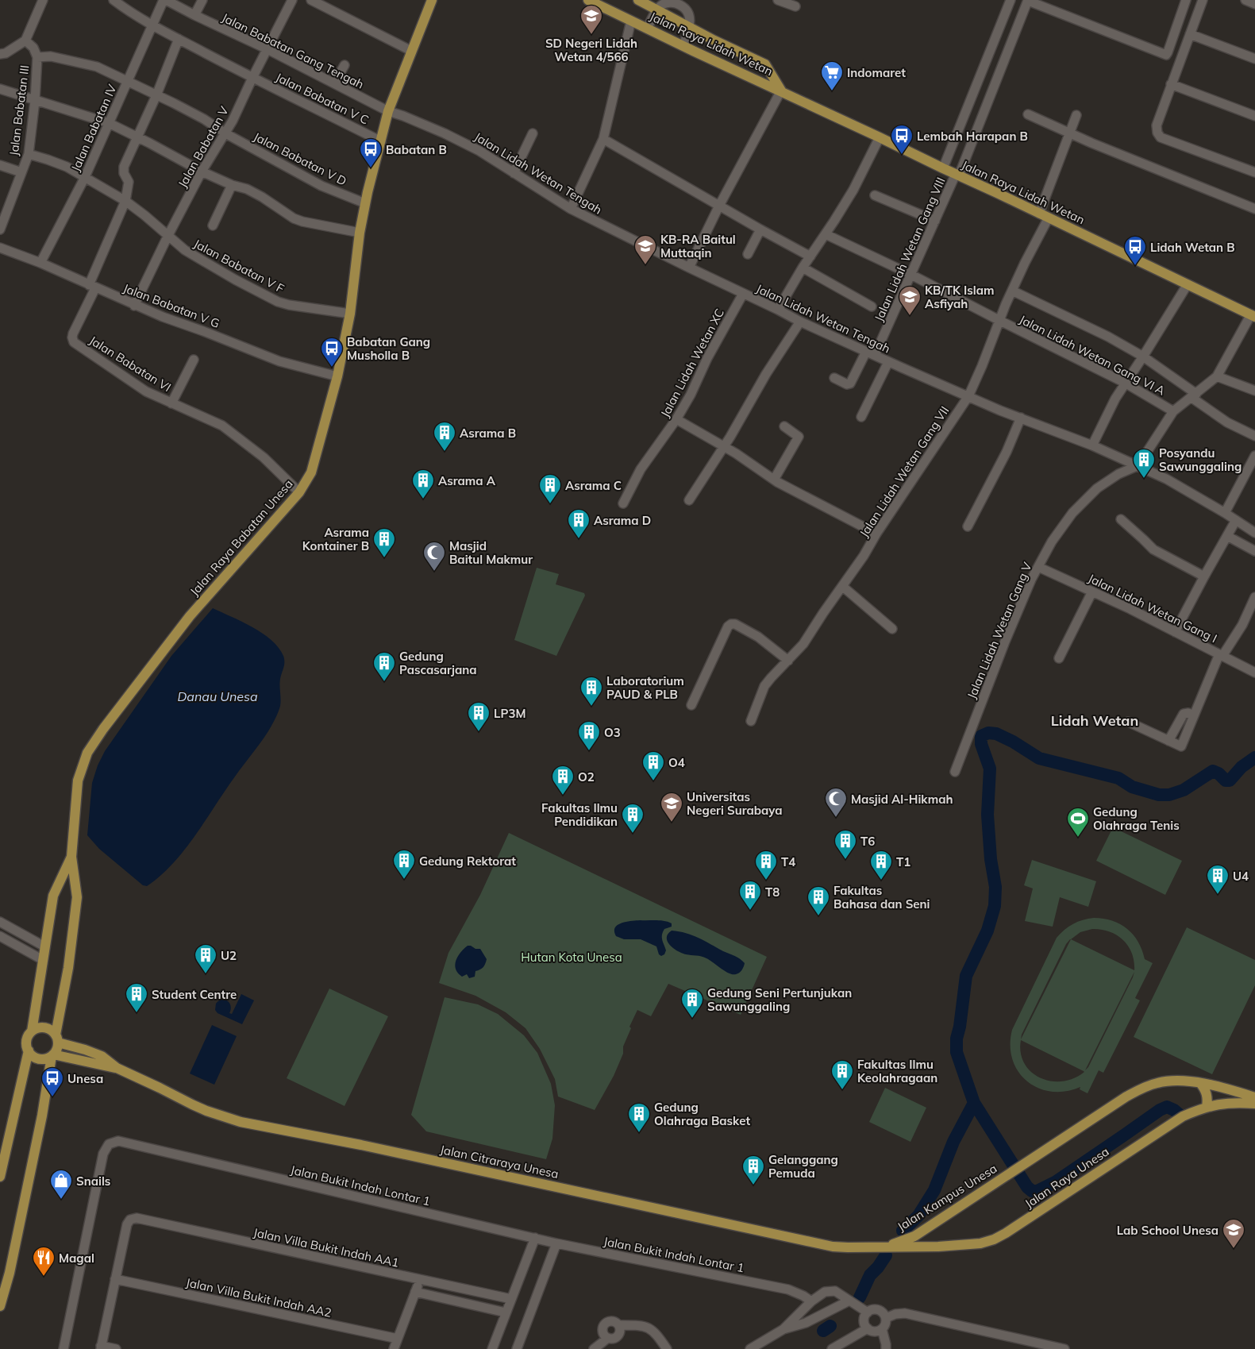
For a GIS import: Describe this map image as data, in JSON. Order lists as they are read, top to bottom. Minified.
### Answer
{"streets":{"main road":["Jalan Raya Lidah Wetan","Jalan Raya Babatan Unesa","Jalan Citraraya Unesa","Jalan Raya Unesa","Jalan Kampus Unesa"],"street":["Jalan Babatan Gang Tengah","Jalan Babatan V C","Jalan Babatan III","Jalan Babatan IV","Jalan Babatan V","Jalan Babatan V D","Jalan Lidah Wetan Tengah","Jalan Lidah Wetan Gang VIII","Jalan Babatan V F","Jalan Babatan V G","Jalan Lidah Wetan Gang VI A","Jalan Lidah Wetan XC","Jalan Babatan VI","Jalan Lidah Wetan Gang VII","Jalan Lidah Wetan Gang I","Jalan Lidah Wetan Gang V","Jalan Bukit Indah Lontar 1","Jalan Villa Bukit Indah AA1","Jalan Villa Bukit Indah AA2"]},"crossings":[["Jalan Raya Lidah Wetan","Jalan Lidah Wetan Gang VIII"],["Jalan Raya Lidah Wetan","Jalan Lidah Wetan Gang VII"],["Jalan Babatan Gang Tengah","Jalan Babatan IV"],["Jalan Babatan Gang Tengah","Jalan Babatan V"],["Jalan Babatan Gang Tengah","Jalan Lidah Wetan Tengah"],["Jalan Babatan Gang Tengah","Jalan Raya Babatan Unesa"],["Jalan Babatan V C","Jalan Babatan IV"],["Jalan Babatan V C","Jalan Babatan V"],["Jalan Babatan V C","Jalan Babatan VI"],["Jalan Babatan V C","Jalan Raya Babatan Unesa"],["Jalan Babatan III","Jalan Babatan V D"],["Jalan Babatan III","Jalan Babatan V F"],["Jalan Babatan IV","Jalan Babatan V D"],["Jalan Babatan IV","Jalan Babatan V F"],["Jalan Babatan IV","Jalan Babatan V G"],["Jalan Babatan V","Jalan Babatan V D"],["Jalan Babatan V","Jalan Babatan V F"],["Jalan Babatan V","Jalan Babatan V G"],["Jalan Babatan V D","Jalan Babatan VI"],["Jalan Babatan V D","Jalan Raya Babatan Unesa"],["Jalan Lidah Wetan Tengah","Jalan Lidah Wetan Gang VIII"],["Jalan Lidah Wetan Tengah","Jalan Lidah Wetan XC"],["Jalan Lidah Wetan Tengah","Jalan Lidah Wetan Gang VII"],["Jalan Lidah Wetan Tengah","Jalan Raya Babatan Unesa"],["Jalan Lidah Wetan Tengah","Jalan Lidah Wetan Gang V"],["Jalan Lidah Wetan Gang VIII","Jalan Lidah Wetan Gang VI A"],["Jalan Babatan V F","Jalan Babatan VI"],["Jalan Babatan V F","Jalan Raya Babatan Unesa"],["Jalan Babatan V G","Jalan Babatan VI"],["Jalan Babatan V G","Jalan Raya Babatan Unesa"],["Jalan Lidah Wetan Gang VI A","Jalan Lidah Wetan Gang VII"],["Jalan Babatan VI","Jalan Raya Babatan Unesa"],["Jalan Lidah Wetan Gang I","Jalan Lidah Wetan Gang V"],["Jalan Citraraya Unesa","Jalan Raya Unesa"],["Jalan Citraraya Unesa","Jalan Kampus Unesa"],["Jalan Raya Unesa","Jalan Kampus Unesa"],["Jalan Villa Bukit Indah AA1","Jalan Villa Bukit Indah AA2"]],"districts":["Lidah Wetan"],"water":["Danau Unesa"],"parks":["Hutan Kota Unesa"],"places":{"school or university":["SD Negeri Lidah Wetan 4/566","KB-RA Baitul Muttaqin","KB/TK Islam Asfiyah","Universitas Negeri Surabaya","Lab School Unesa"],"supermarket":["Indomaret"],"bus stop":["Lembah Harapan B","Babatan B","Lidah Wetan B","Babatan Gang Musholla B","Unesa"],"building":["Asrama B","Posyandu Sawunggaling","Asrama A","Asrama C","Asrama D","Asrama Kontainer B","Gedung Pascasarjana","Laboratorium PAUD & PLB","LP3M","O3","O4","O2","Fakultas Ilmu Pendidikan","T6","Gedung Rektorat","T4","T1","U4","T8","Fakultas Bahasa dan Seni","U2","Student Centre","Gedung Seni Pertunjukan Sawunggaling","Fakultas Ilmu Keolahragaan","Gedung Olahraga Basket","Gelanggang Pemuda"],"mosque":["Masjid Baitul Makmur","Masjid Al-Hikmah"],"sports":["Gedung Olahraga Tenis"],"shop":["Snails"],"restaurant":["Magal"]}}
